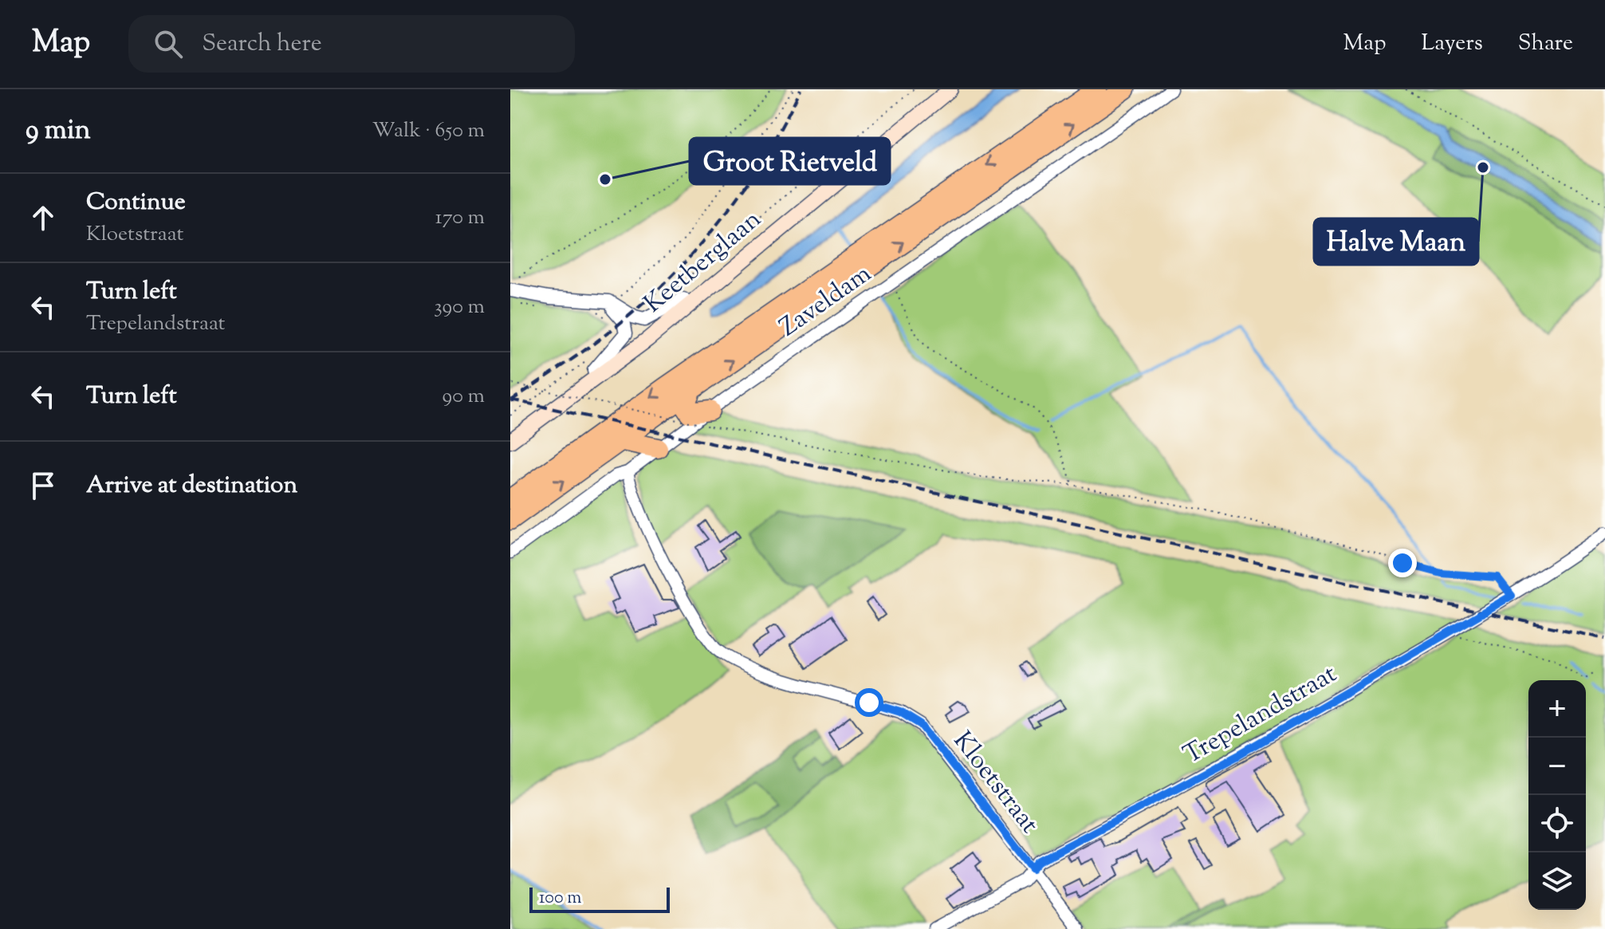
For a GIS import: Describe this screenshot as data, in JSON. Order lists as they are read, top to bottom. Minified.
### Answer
{"streets":{"main road":["Keetberglaan"],"street":["Zaveldam","Trepelandstraat","Kloetstraat"]},"crossings":[["Zaveldam","Kloetstraat"],["Trepelandstraat","Kloetstraat"]],"places":["Halve Maan","Groot Rietveld"],"scale_bar":"100 m","page":{"header":"Map","search":"Search here","nav":["Map","Layers","Share"],"heading":["9 min","Walk · 650 m"],"list":[["Continue","Kloetstraat","170 m"],["Turn left","Trepelandstraat","390 m"],["Turn left","90 m"],"Arrive at destination"],"map_buttons":["+","−"],"scale":"100 m"}}
